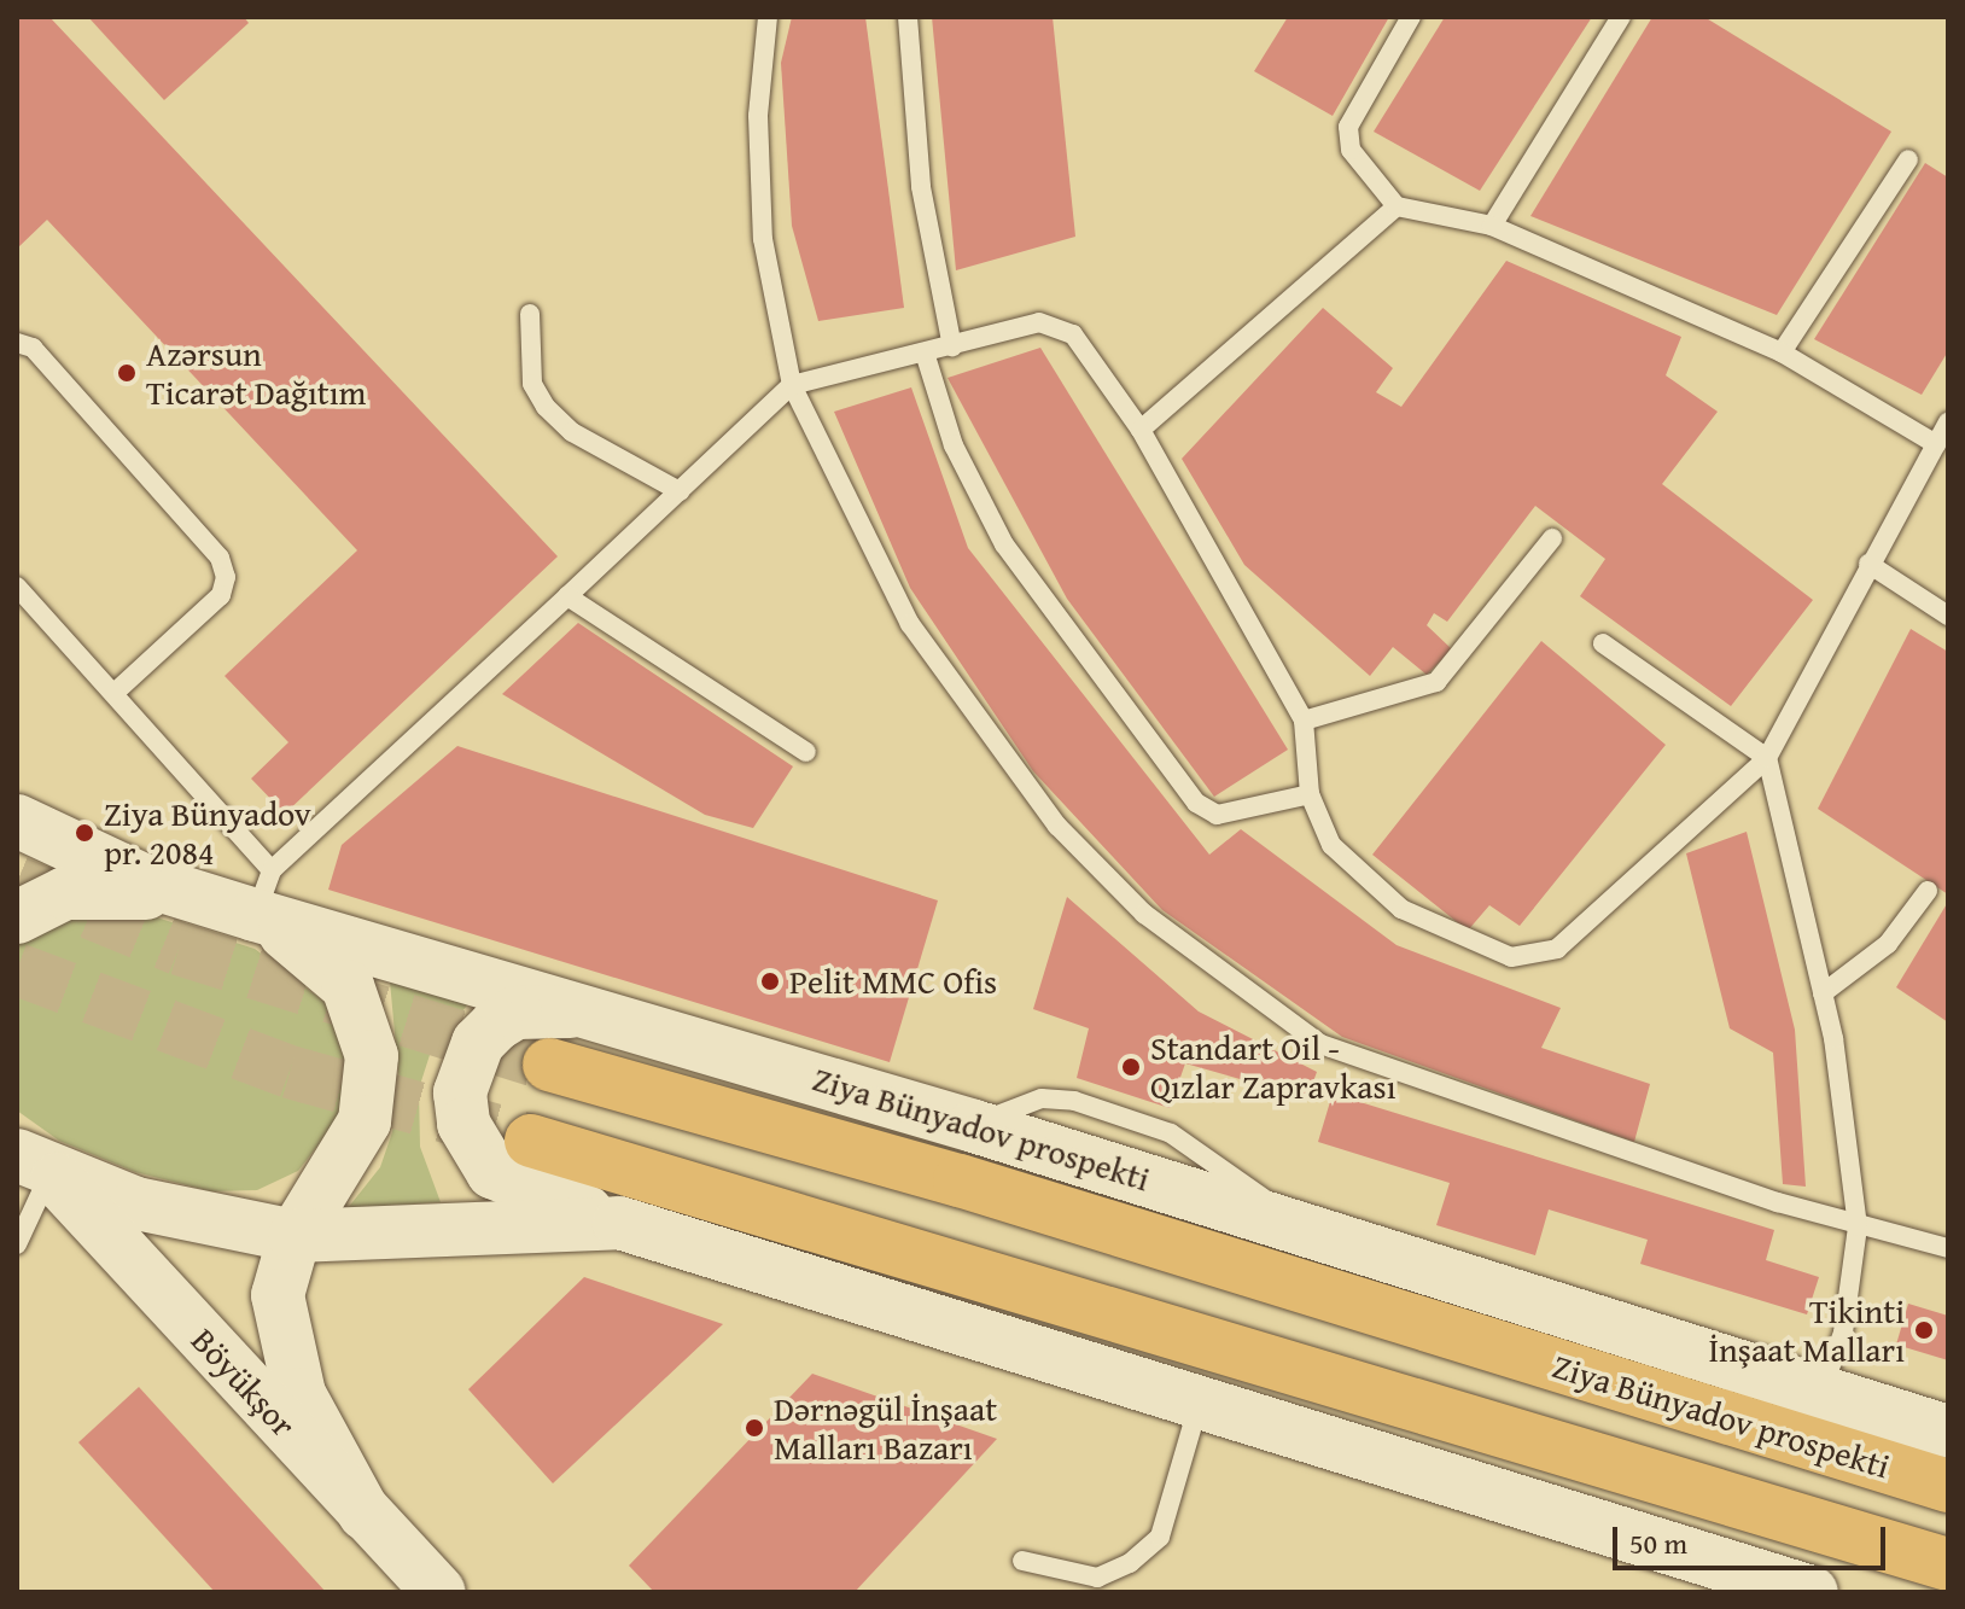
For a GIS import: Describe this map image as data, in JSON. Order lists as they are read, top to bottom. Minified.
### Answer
{"streets":{"main road":["Ziya Bünyadov prospekti","Böyükşor"]},"places":["Azərsun Ticarət Dağıtım","Ziya Bünyadov pr. 2084","Pelit MMC Ofis","Standart Oil - Qızlar Zapravkası","Tikinti İnşaat Malları","Dərnəgül İnşaat Malları Bazarı"],"scale_bar":"50 m"}
